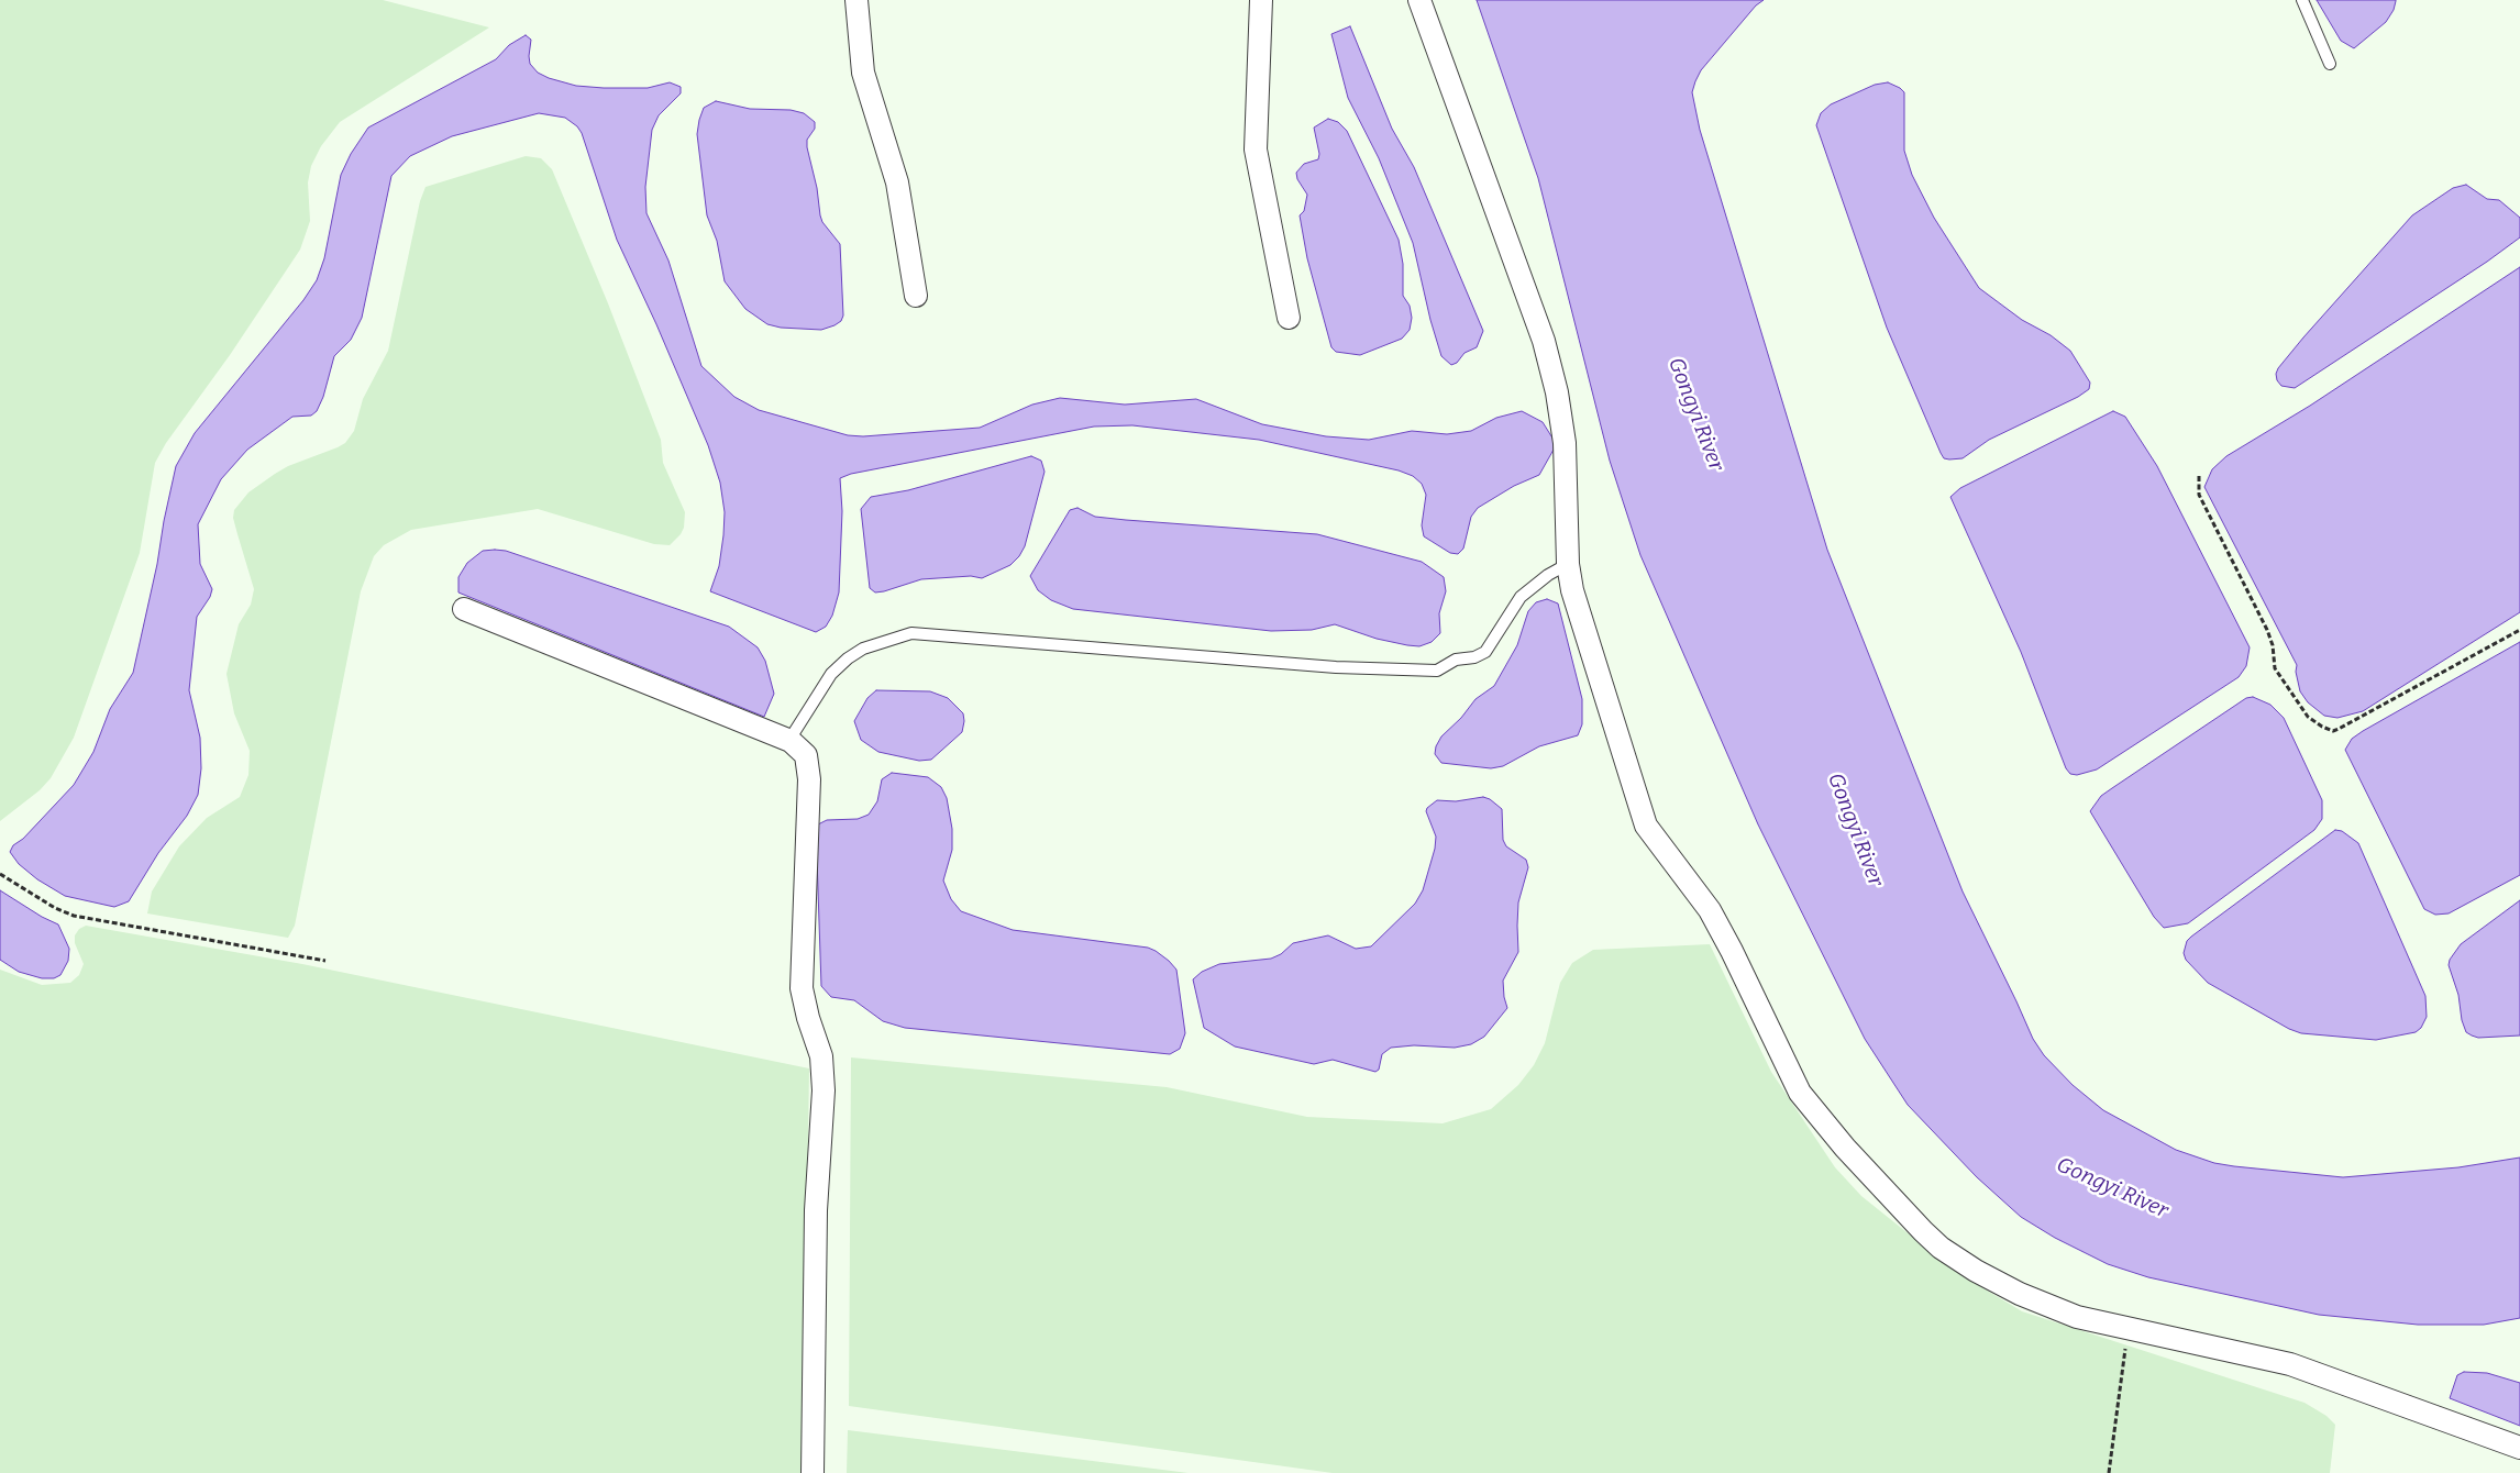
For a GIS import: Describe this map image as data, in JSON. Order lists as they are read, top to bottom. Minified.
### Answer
{"water":["Gongyi River"]}
